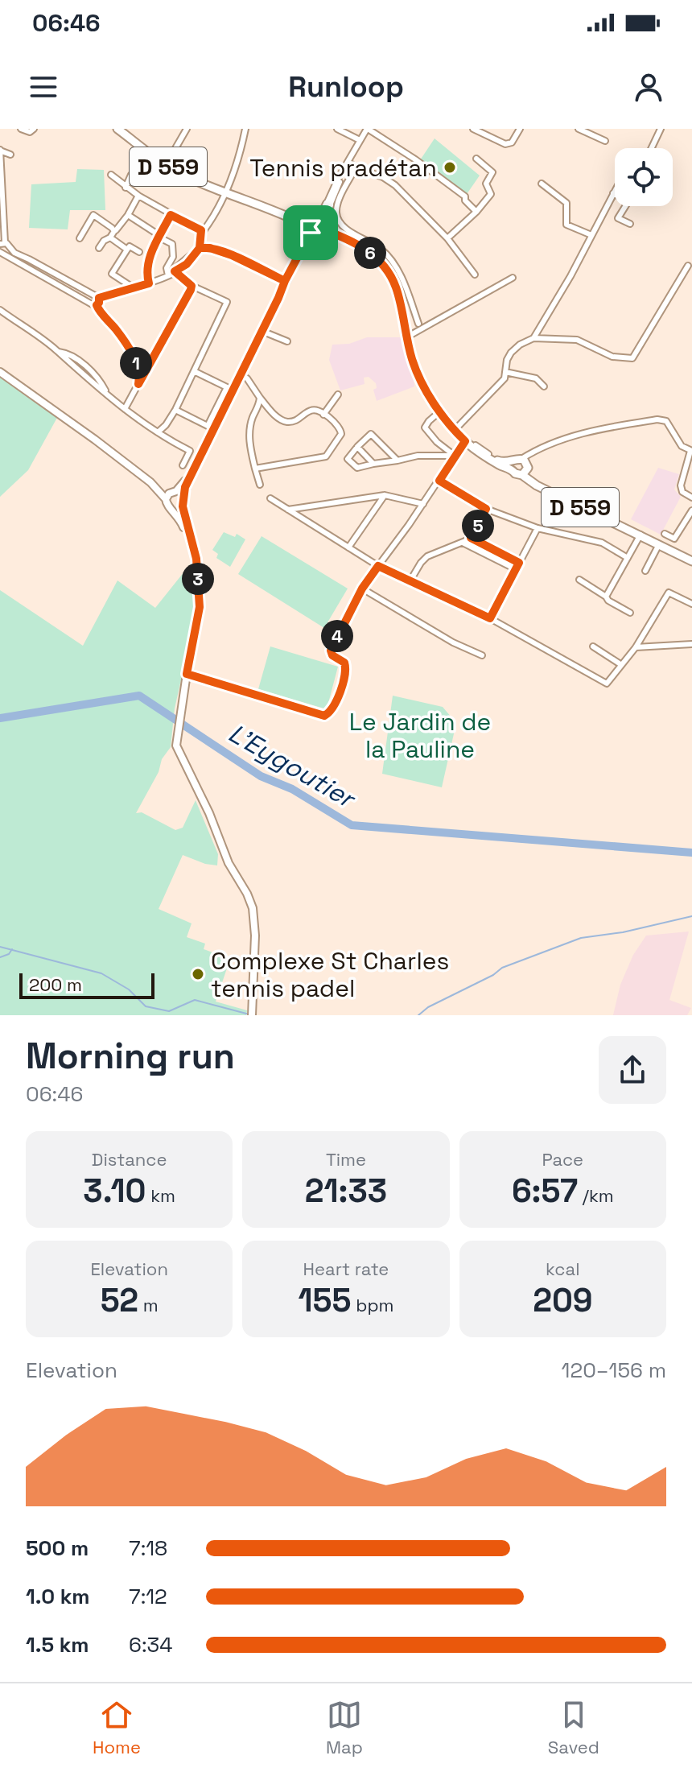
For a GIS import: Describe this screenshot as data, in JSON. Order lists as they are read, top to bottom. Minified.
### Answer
{"streets":{"main road":["D 559"]},"water":["L'Eygoutier"],"parks":["Le Jardin de la Pauline"],"places":["Tennis pradétan","Complexe St Charles tennis padel"],"scale_bar":"200 m","page":{"status":"06:46","header":"Runloop","pins":["6","1","5","3","4"],"scale":"200 m","heading":["Morning run","06:46"],"stats":[["Distance","3.10 km"],["Time","21:33"],["Pace","6:57 /km"],["Elevation","52 m"],["Heart rate","155 bpm"],["kcal","209"]],"chart":["Elevation","120–156 m"],"list":[{"name":"500 m","note":"7:18"},{"name":"1.0 km","note":"7:12"},{"name":"1.5 km","note":"6:34"}],"tabs":["Home","Map","Saved"]}}
